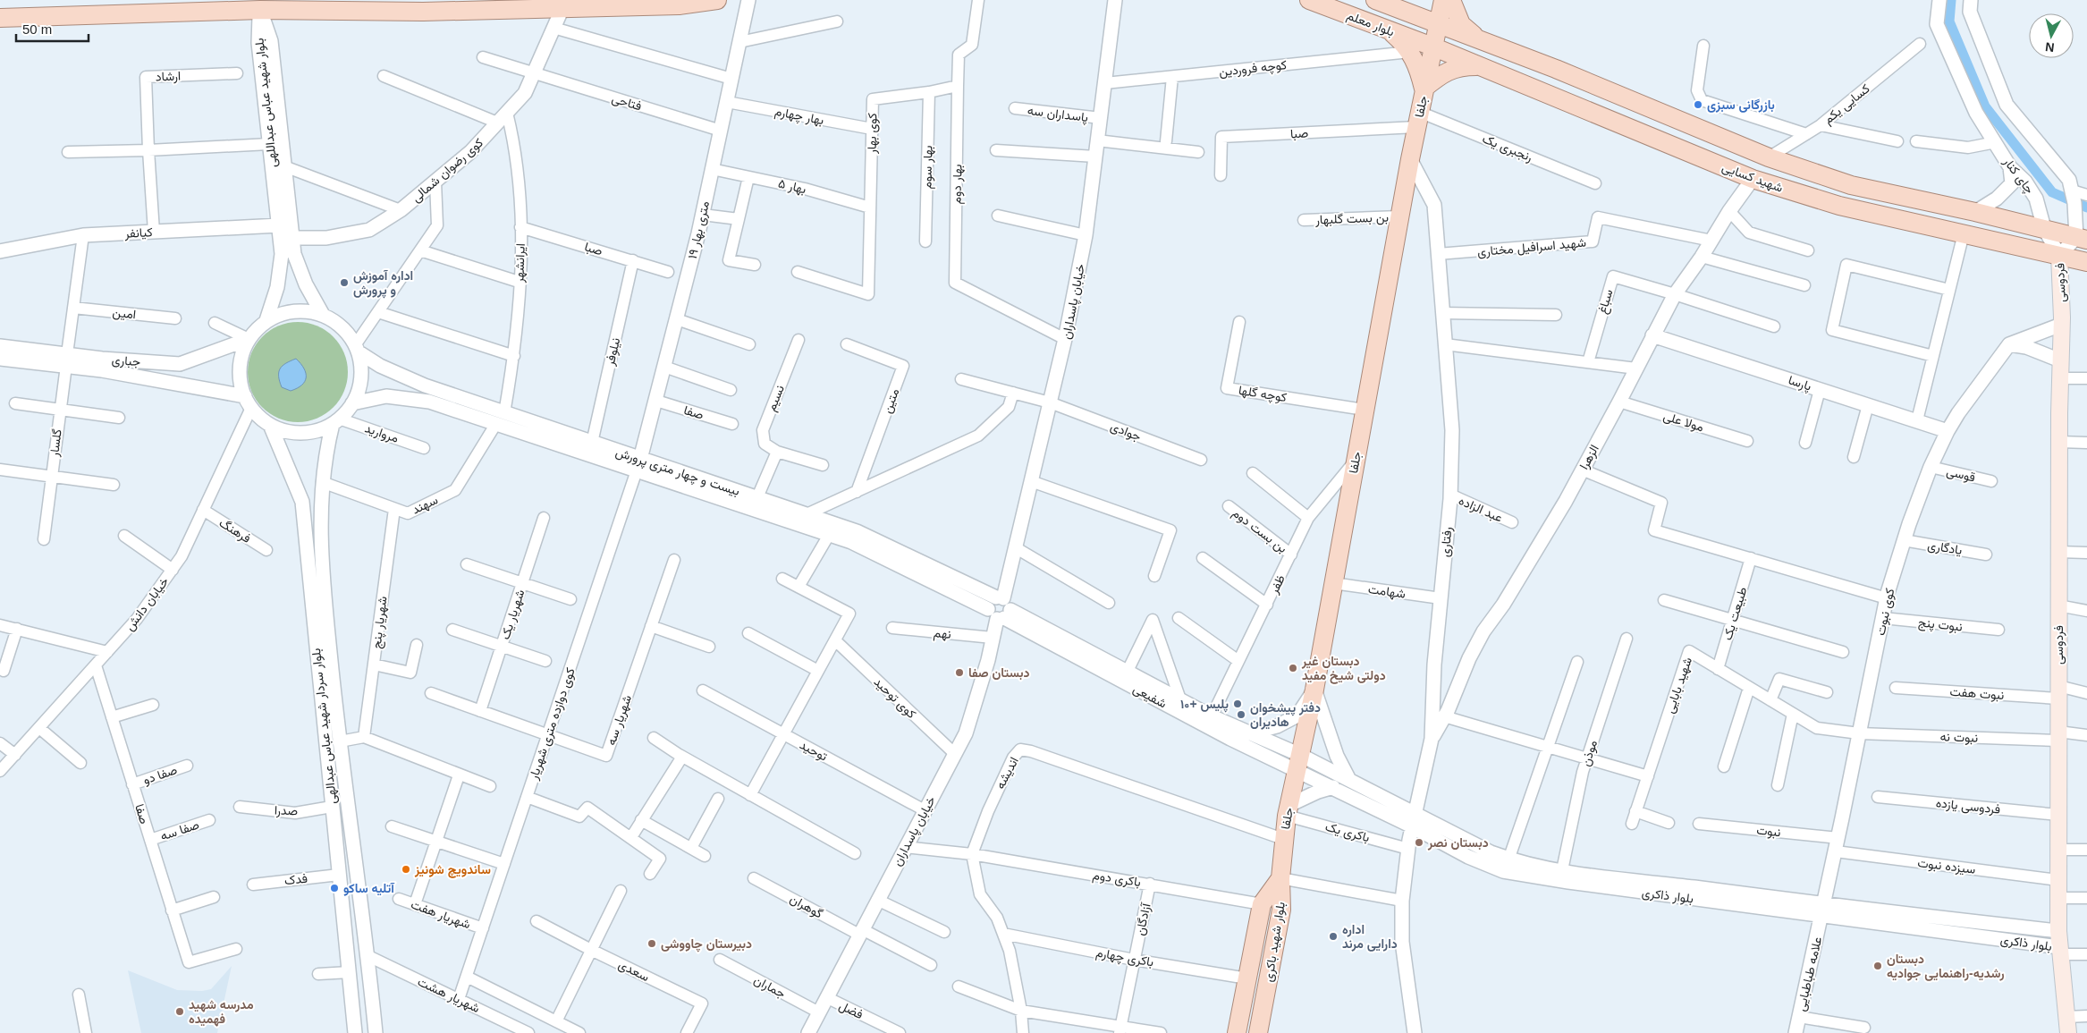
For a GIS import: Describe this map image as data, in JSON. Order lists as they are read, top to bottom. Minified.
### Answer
{"streets":{"main road":["بلوار معلم","جلفا","شهید کسایی","فردوسی","بلوار شهید باکری"],"street":["کوچه فروردین","ارشاد","فتاحی","بلوار شهید عباس عبداللهی","کسایی یکم","پاسداران سه","بهار چهارم","کوی بهار","صبا","رنجبری یک","بهار سوم","کوی رضوان شمالی","چای کنار","بهار دوم","بهار ۵","بن بست گلبهار","۱۹ متری بهار","کیانفر","شهید اسرافیل مختاری","ایرانشهر","خیابان پاسداران","سباغ","امین","نیلوفر","جباری","پارسا","کوچه گلها","نسیم","متین","صفا","مولا علی","جوادی","مروارید","گلسار","الزهرا","بیست و چهار متری پرورش","قوسی","سهند","عبد الزاده","فرهنگ","بن بست دوم","رفتاری","یادگاری","ظفر","شهامت","خیابان دانش","کوی نبوت","طبیعت یک","شهریار یک","شهریار پنج","نبوت پنج","نهم","شهید بابایی","نبوت هفت","شفیعی","کوی توحید","شهریار سه","کوی دوازده متری شهریار","بلوار سردار شهید عباس عبدالهی","نبوت نه","توحید","موذن","اندیشه","صفا دو","فردوسی یازده","صدرا","صفا سه","نبوت","باکری یک","سیزده نبوت","باکری دوم","فدک","بلوار ذاکری","گوهران","شهریار هفت","آزادگان","باکری چهارم","سعدی","علامه طباطبایی","جماران","شهریار هشت","فضل"]},"crossings":[["بلوار معلم","جلفا"],["بلوار معلم","شهید کسایی"],["کوچه فروردین","خیابان پاسداران"],["ارشاد","کیانفر"],["فتاحی","کوی رضوان شمالی"],["فتاحی","۱۹ متری بهار"],["بلوار شهید عباس عبداللهی","کوی رضوان شمالی"],["بلوار شهید عباس عبداللهی","کیانفر"],["بلوار شهید عباس عبداللهی","جباری"],["بلوار شهید عباس عبداللهی","مروارید"],["بلوار شهید عباس عبداللهی","بیست و چهار متری پرورش"],["بلوار شهید عباس عبداللهی","خیابان دانش"],["بلوار شهید عباس عبداللهی","بلوار سردار شهید عباس عبدالهی"],["کسایی یکم","شهید کسایی"],["جلفا","صبا"],["جلفا","رنجبری یک"],["جلفا","شهید کسایی"],["جلفا","بن بست گلبهار"],["جلفا","کوچه گلها"],["جلفا","رفتاری"],["جلفا","ظفر"],["جلفا","شهامت"],["جلفا","شفیعی"],["جلفا","اندیشه"],["جلفا","باکری یک"],["جلفا","بلوار ذاکری"],["جلفا","بلوار شهید باکری"],["پاسداران سه","خیابان پاسداران"],["بهار چهارم","کوی بهار"],["بهار چهارم","۱۹ متری بهار"],["کوی بهار","بهار سوم"],["کوی بهار","بهار دوم"],["کوی بهار","بهار ۵"],["صبا","رنجبری یک"],["صبا","ایرانشهر"],["صبا","نیلوفر"],["کوی رضوان شمالی","ایرانشهر"],["چای کنار","شهید کسایی"],["چای کنار","فردوسی"],["شهید کسایی","فردوسی"],["شهید کسایی","الزهرا"],["بهار دوم","خیابان پاسداران"],["بهار ۵","۱۹ متری بهار"],["۱۹ متری بهار","صفا"],["۱۹ متری بهار","بیست و چهار متری پرورش"],["۱۹ متری بهار","کوی دوازده متری شهریار"],["شهید اسرافیل مختاری","الزهرا"],["شهید اسرافیل مختاری","رفتاری"],["ایرانشهر","بیست و چهار متری پرورش"],["فردوسی","نبوت هفت"],["فردوسی","نبوت نه"],["فردوسی","فردوسی یازده"],["فردوسی","سیزده نبوت"],["فردوسی","بلوار ذاکری"],["خیابان پاسداران","جوادی"],["خیابان پاسداران","بیست و چهار متری پرورش"],["خیابان پاسداران","نهم"],["خیابان پاسداران","شفیعی"],["خیابان پاسداران","کوی توحید"],["خیابان پاسداران","توحید"],["خیابان پاسداران","باکری دوم"],["خیابان پاسداران","گوهران"],["خیابان پاسداران","جماران"],["خیابان پاسداران","فضل"],["سباغ","الزهرا"],["نیلوفر","بیست و چهار متری پرورش"],["جباری","مروارید"],["جباری","گلسار"],["جباری","بیست و چهار متری پرورش"],["جباری","خیابان دانش"],["جباری","بلوار سردار شهید عباس عبدالهی"],["پارسا","الزهرا"],["پارسا","کوی نبوت"],["صفا","خیابان دانش"],["صفا","صفا دو"],["صفا","صفا سه"],["مولا علی","الزهرا"],["مروارید","بیست و چهار متری پرورش"],["مروارید","خیابان دانش"],["مروارید","بلوار سردار شهید عباس عبدالهی"],["الزهرا","رفتاری"],["بیست و چهار متری پرورش","سهند"],["بیست و چهار متری پرورش","خیابان دانش"],["بیست و چهار متری پرورش","شفیعی"],["بیست و چهار متری پرورش","کوی دوازده متری شهریار"],["بیست و چهار متری پرورش","بلوار سردار شهید عباس عبدالهی"],["قوسی","کوی نبوت"],["سهند","شهریار پنج"],["سهند","بلوار سردار شهید عباس عبدالهی"],["عبد الزاده","رفتاری"],["فرهنگ","خیابان دانش"],["بن بست دوم","ظفر"],["رفتاری","شهامت"],["یادگاری","کوی نبوت"],["ظفر","شفیعی"],["خیابان دانش","بلوار سردار شهید عباس عبدالهی"],["کوی نبوت","نبوت پنج"],["کوی نبوت","شهید بابایی"],["کوی نبوت","نبوت نه"],["کوی نبوت","نبوت"],["کوی نبوت","سیزده نبوت"],["کوی نبوت","بلوار ذاکری"],["کوی نبوت","علامه طباطبایی"],["طبیعت یک","شهید بابایی"],["شهریار یک","شهریار سه"],["شهید بابایی","نبوت نه"],["شفیعی","بلوار ذاکری"],["شهریار سه","کوی دوازده متری شهریار"],["کوی دوازده متری شهریار","شهریار هفت"],["کوی دوازده متری شهریار","شهریار هشت"],["بلوار سردار شهید عباس عبدالهی","صدرا"],["بلوار سردار شهید عباس عبدالهی","فدک"],["بلوار سردار شهید عباس عبدالهی","شهریار هشت"],["موذن","بلوار ذاکری"],["اندیشه","باکری دوم"],["نبوت","سیزده نبوت"],["باکری دوم","آزادگان"],["باکری دوم","بلوار شهید باکری"],["بلوار ذاکری","علامه طباطبایی"],["آزادگان","باکری چهارم"],["بلوار شهید باکری","باکری چهارم"]],"places":["بازرگانی سبزی","اداره آموزش و پرورش","دبستان غیر دولتی شیخ مفید","دبستان صفا","پلیس +۱۰","دفتر پیشخوان هادیران","دبستان نصر","ساندویچ شونیز","آتلیه ساکو","اداره دارایی مرند","دبیرستان چاووشی","دبستان رشدیه-راهنمایی جوادیه","مدرسه شهید فهمیده"],"scale_bar":"50 m","north":"bottom"}
